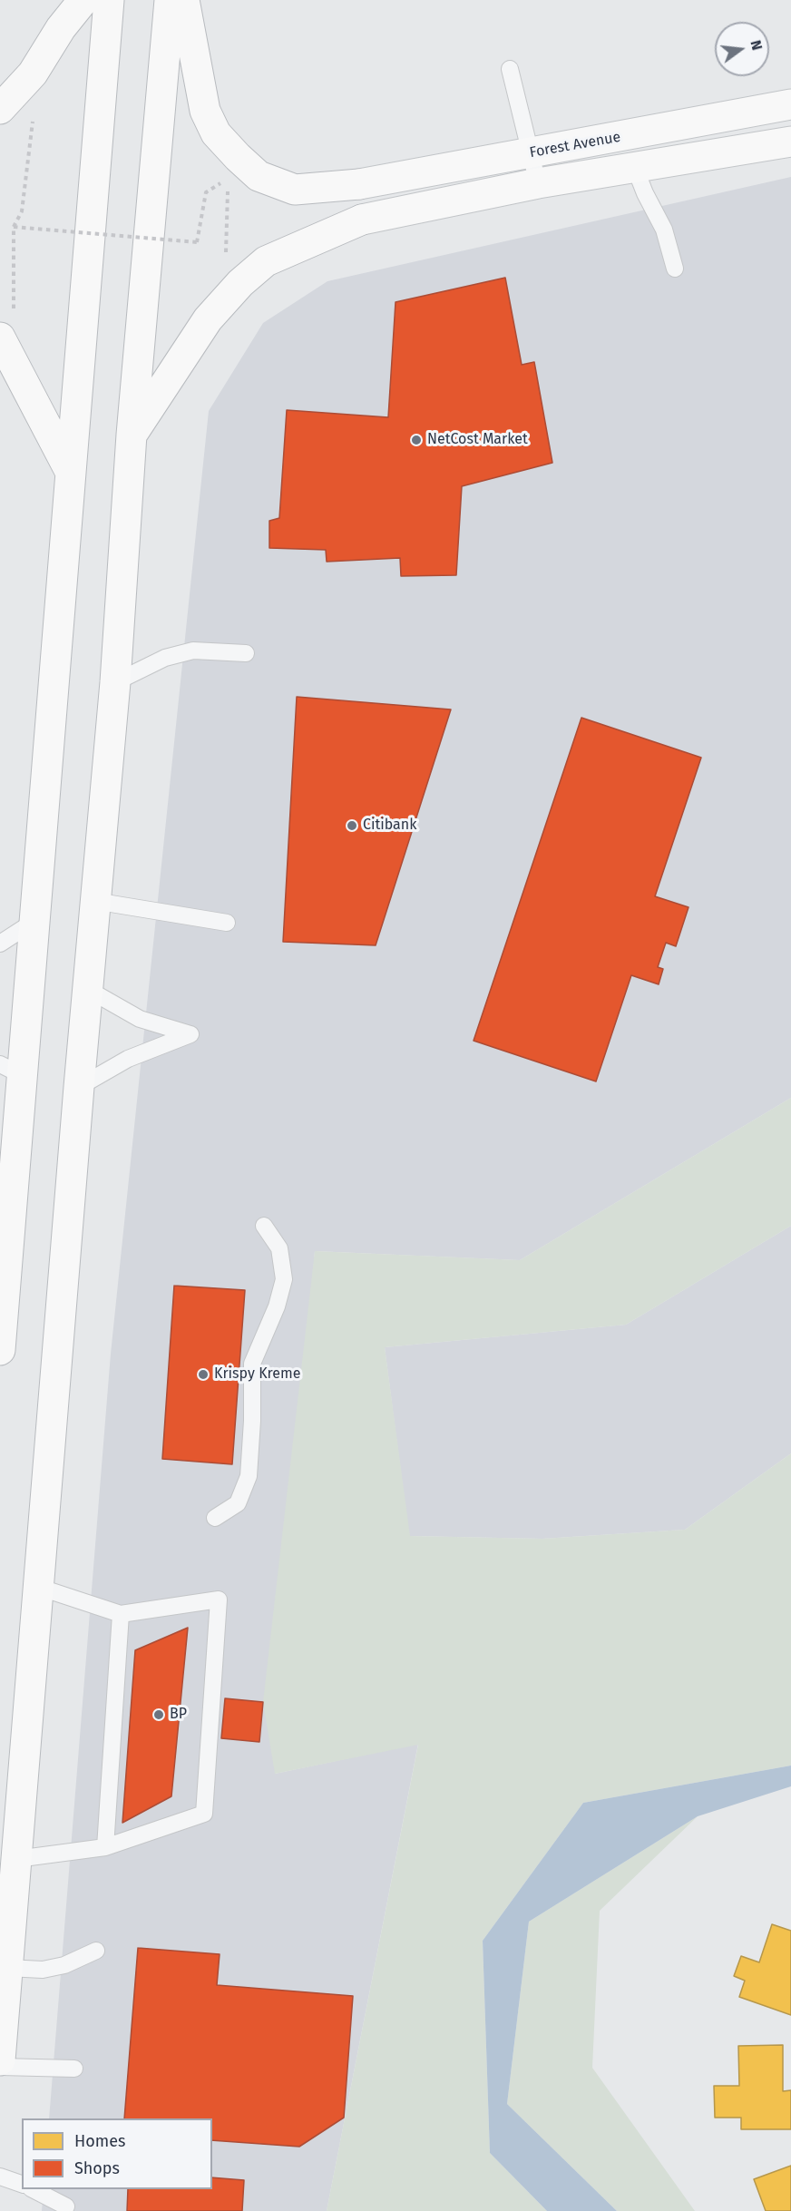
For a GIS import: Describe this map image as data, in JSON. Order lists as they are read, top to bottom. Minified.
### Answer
{"streets":{"main road":["Forest Avenue"]},"places":["NetCost Market","Citibank","Krispy Kreme","BP"],"legend":["Homes","Shops"],"north":"right"}
